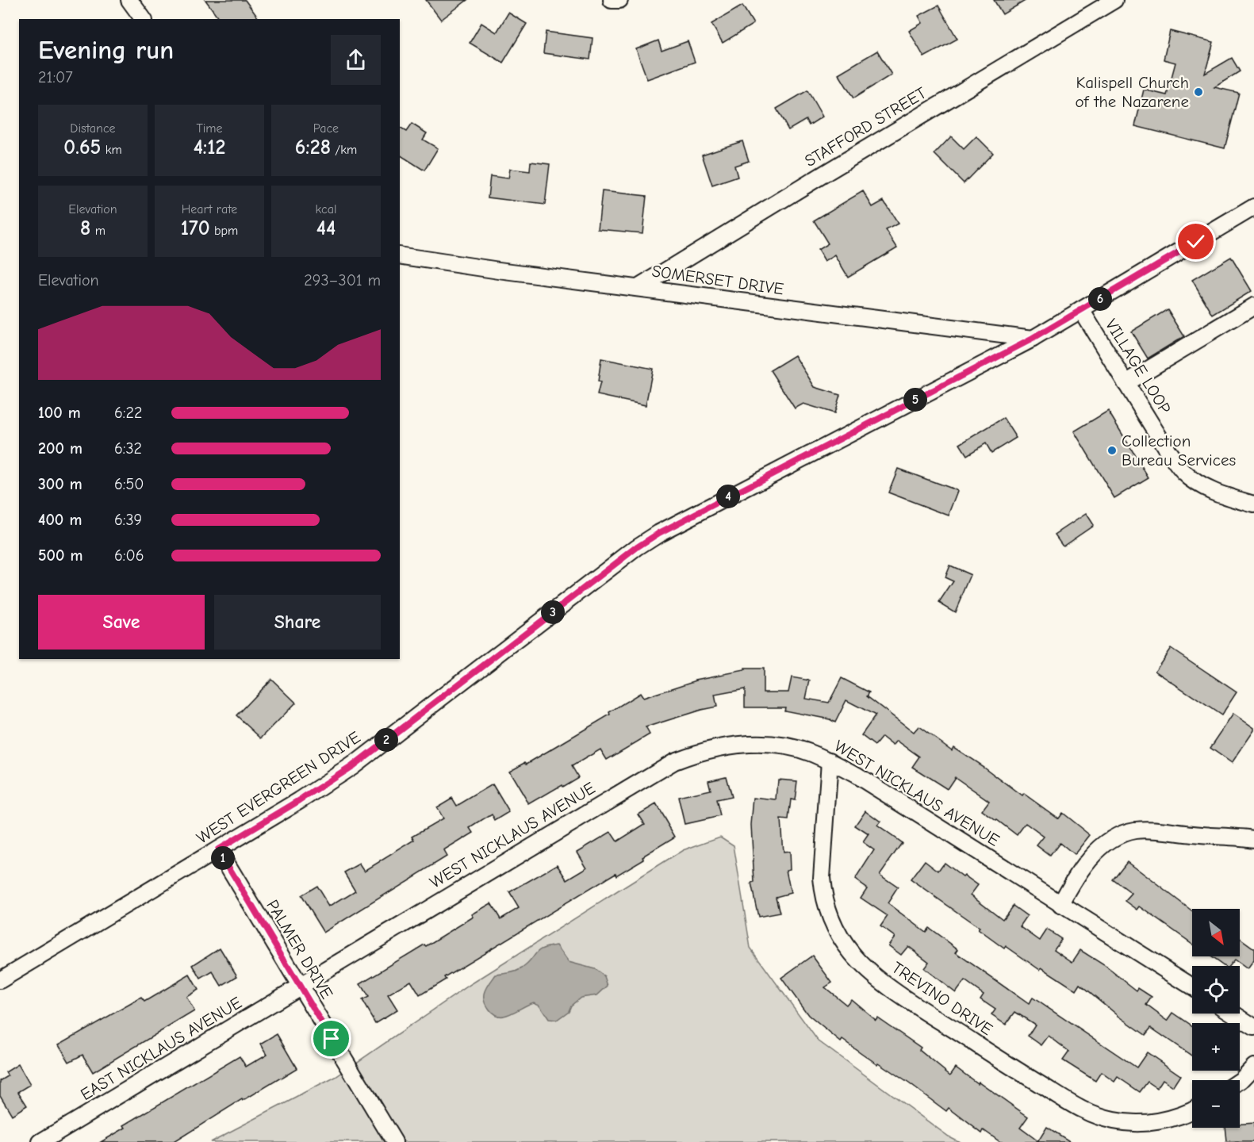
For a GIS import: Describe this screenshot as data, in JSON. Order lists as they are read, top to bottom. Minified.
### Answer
{"streets":{"street":["STAFFORD STREET","SOMERSET DRIVE","VILLAGE LOOP","WEST EVERGREEN DRIVE","WEST NICKLAUS AVENUE","PALMER DRIVE","TREVINO DRIVE","EAST NICKLAUS AVENUE"]},"crossings":[["STAFFORD STREET","SOMERSET DRIVE"],["SOMERSET DRIVE","WEST EVERGREEN DRIVE"],["VILLAGE LOOP","WEST EVERGREEN DRIVE"],["WEST EVERGREEN DRIVE","PALMER DRIVE"],["WEST NICKLAUS AVENUE","PALMER DRIVE"],["WEST NICKLAUS AVENUE","TREVINO DRIVE"],["WEST NICKLAUS AVENUE","EAST NICKLAUS AVENUE"],["PALMER DRIVE","EAST NICKLAUS AVENUE"]],"places":["Kalispell Church of the Nazarene","Collection Bureau Services"],"north":"bottom right","page":{"heading":["Evening run","21:07"],"stats":[["Distance","0.65 km"],["Time","4:12"],["Pace","6:28 /km"],["Elevation","8 m"],["Heart rate","170 bpm"],["kcal","44"]],"chart":["Elevation","293–301 m"],"pins":["6","5","4","3","2","1"],"list":[{"name":"100 m","note":"6:22"},{"name":"200 m","note":"6:32"},{"name":"300 m","note":"6:50"},{"name":"400 m","note":"6:39"},{"name":"500 m","note":"6:06"}],"buttons":["Save","Share"],"map_buttons":["+","−"]}}
